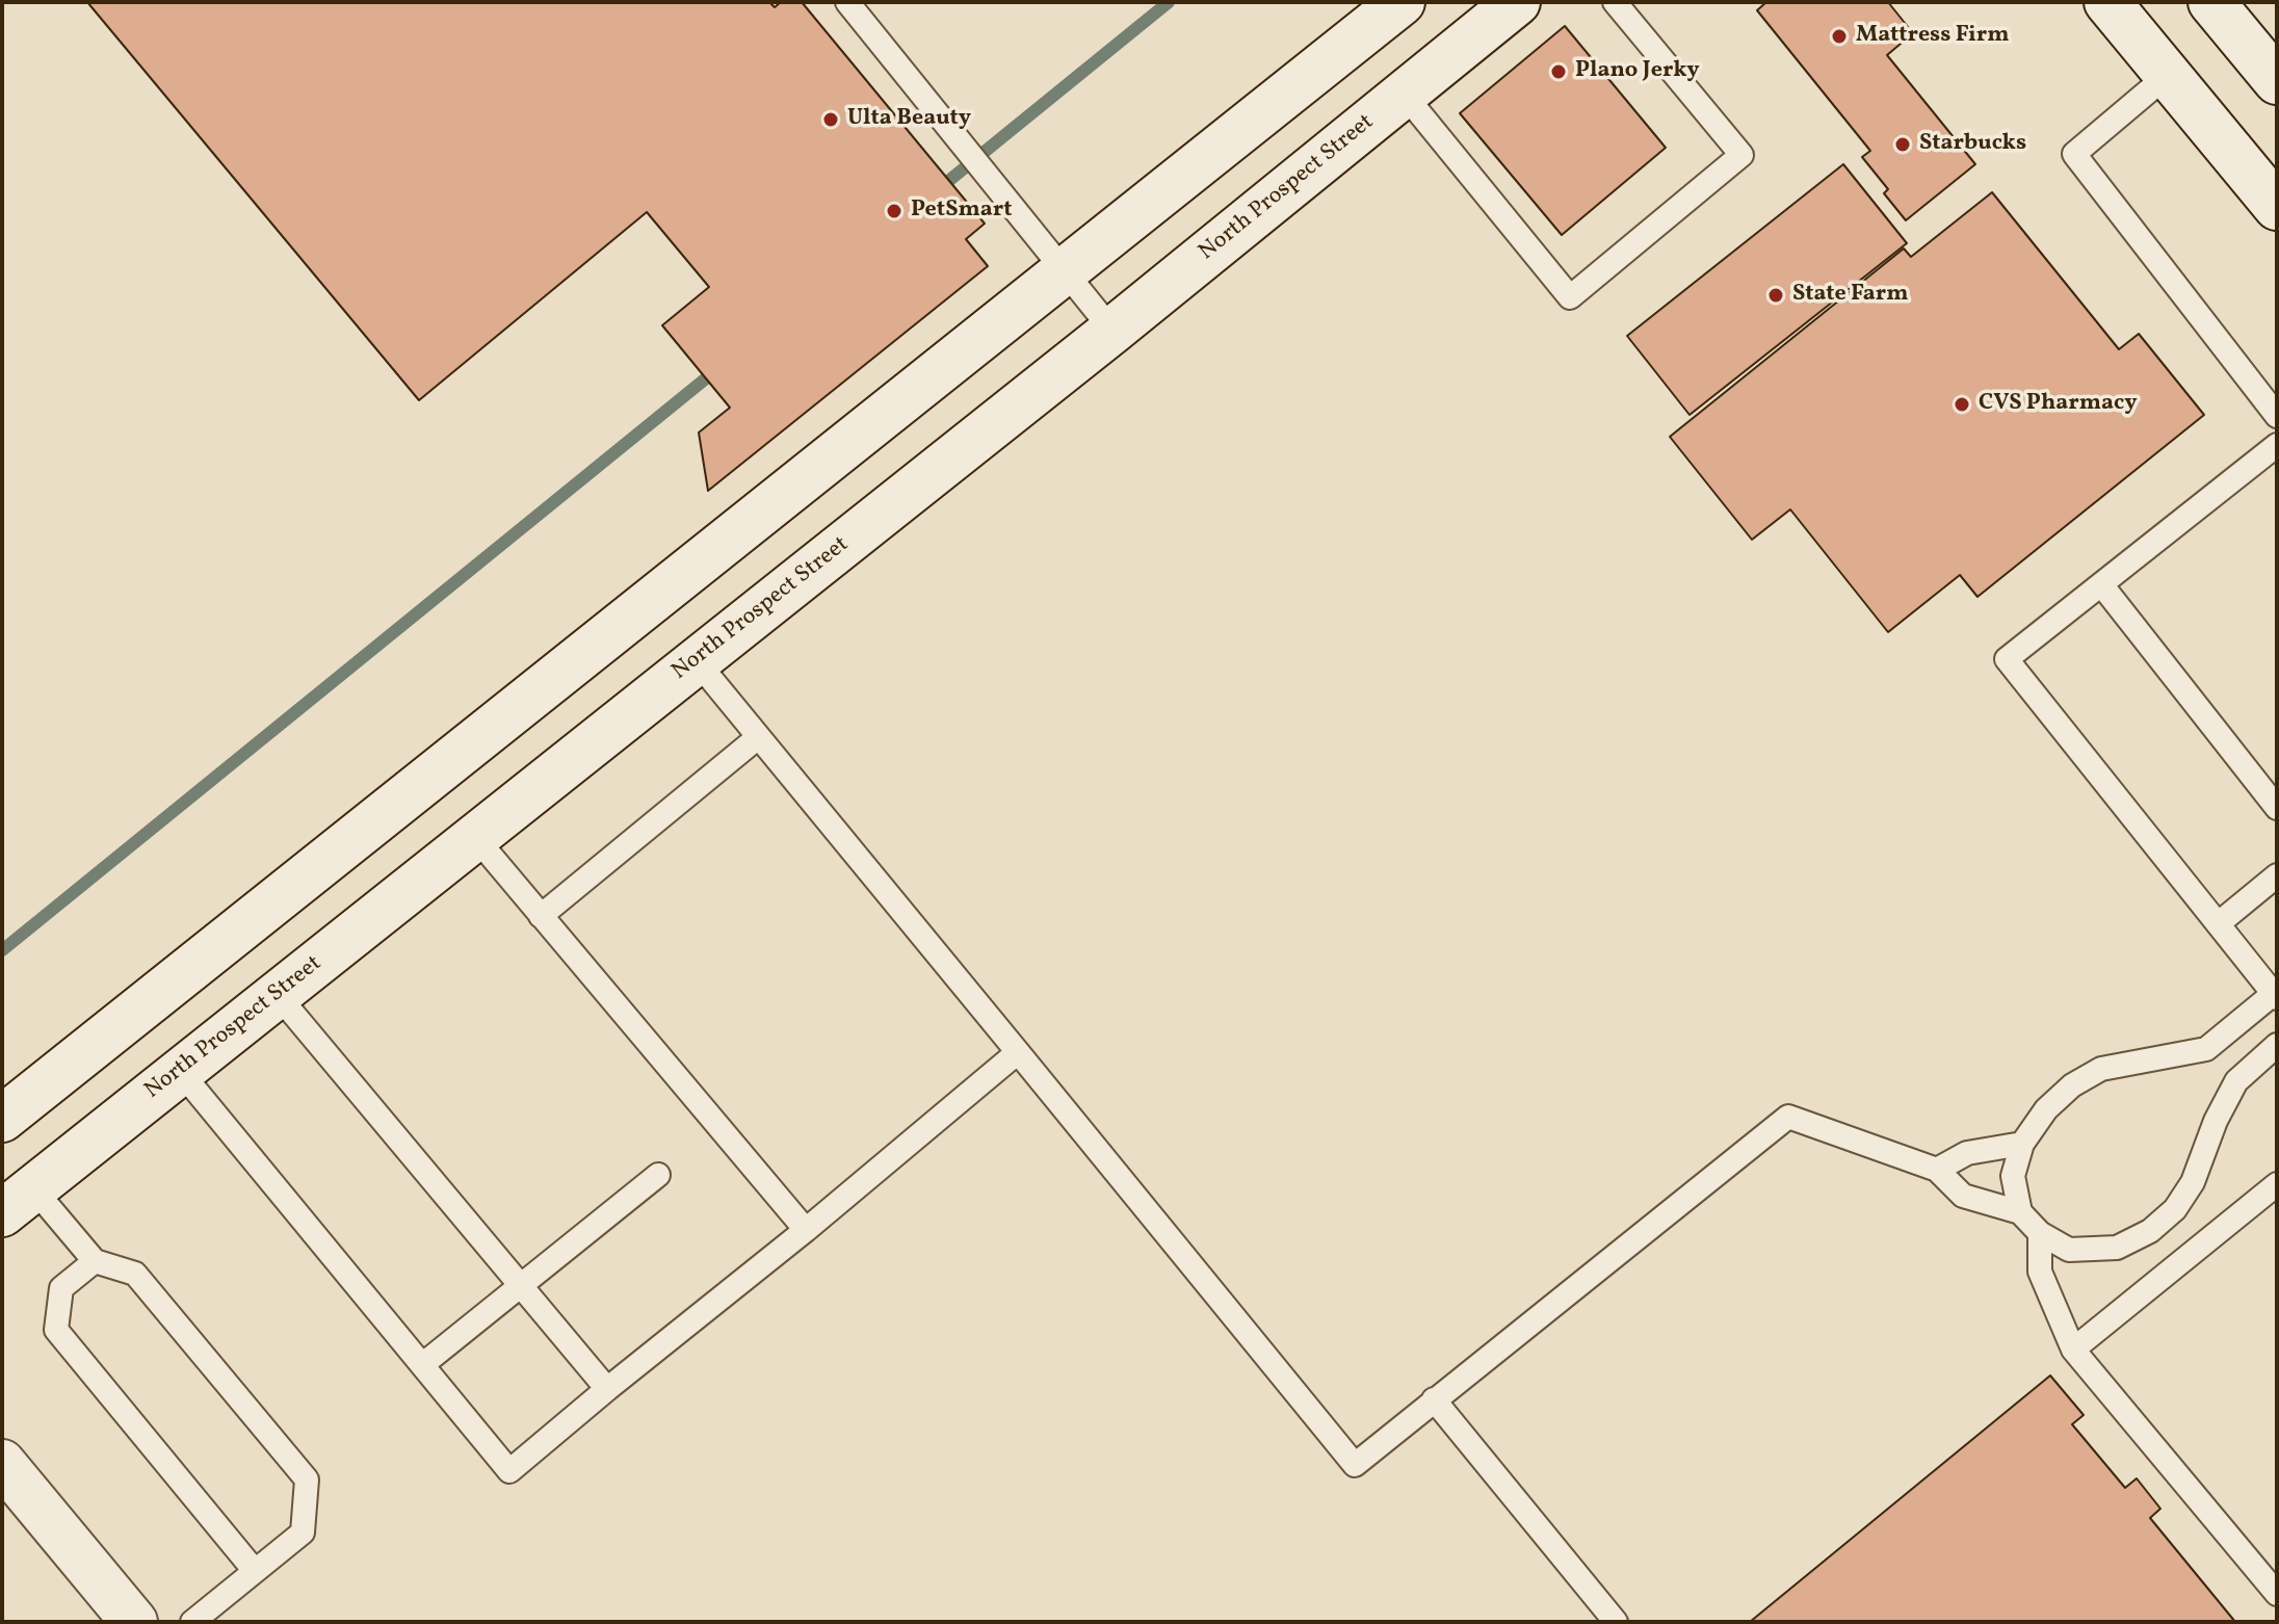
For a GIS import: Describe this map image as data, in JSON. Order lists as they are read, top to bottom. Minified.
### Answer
{"streets":{"main road":["North Prospect Street"]},"places":["Mattress Firm","Plano Jerky","Ulta Beauty","Starbucks","PetSmart","State Farm","CVS Pharmacy"]}
